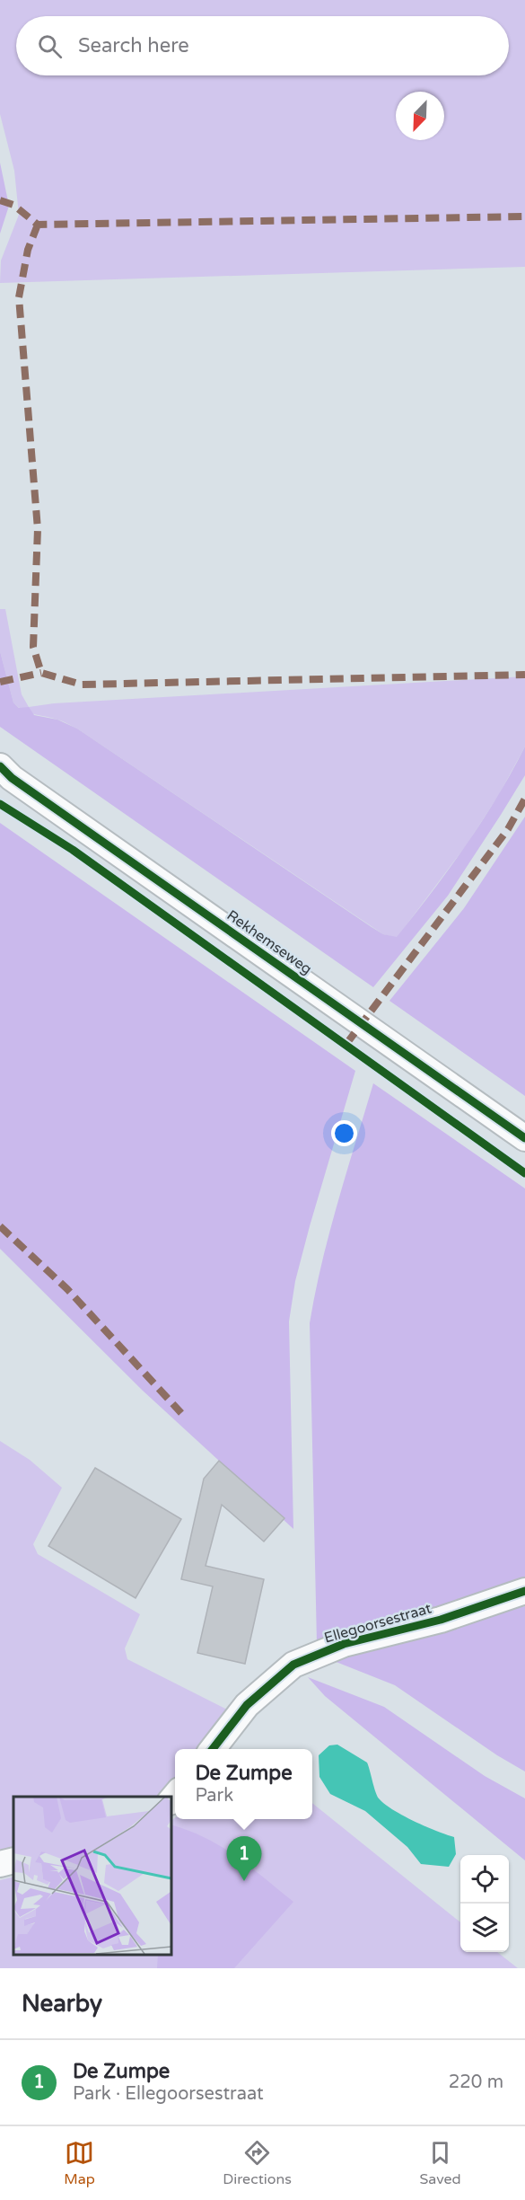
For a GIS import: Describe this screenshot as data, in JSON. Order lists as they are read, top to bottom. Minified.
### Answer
{"streets":{"street":["Rekhemseweg","Ellegoorsestraat"]},"north":"bottom left","page":{"search":"Search here","popup":["De Zumpe","Park"],"pins":"1","heading":"Nearby","list":[{"mark":"1","name":"De Zumpe","note":"Park · Ellegoorsestraat","value":"220 m"}],"nav":["Map","Directions","Saved"]}}
